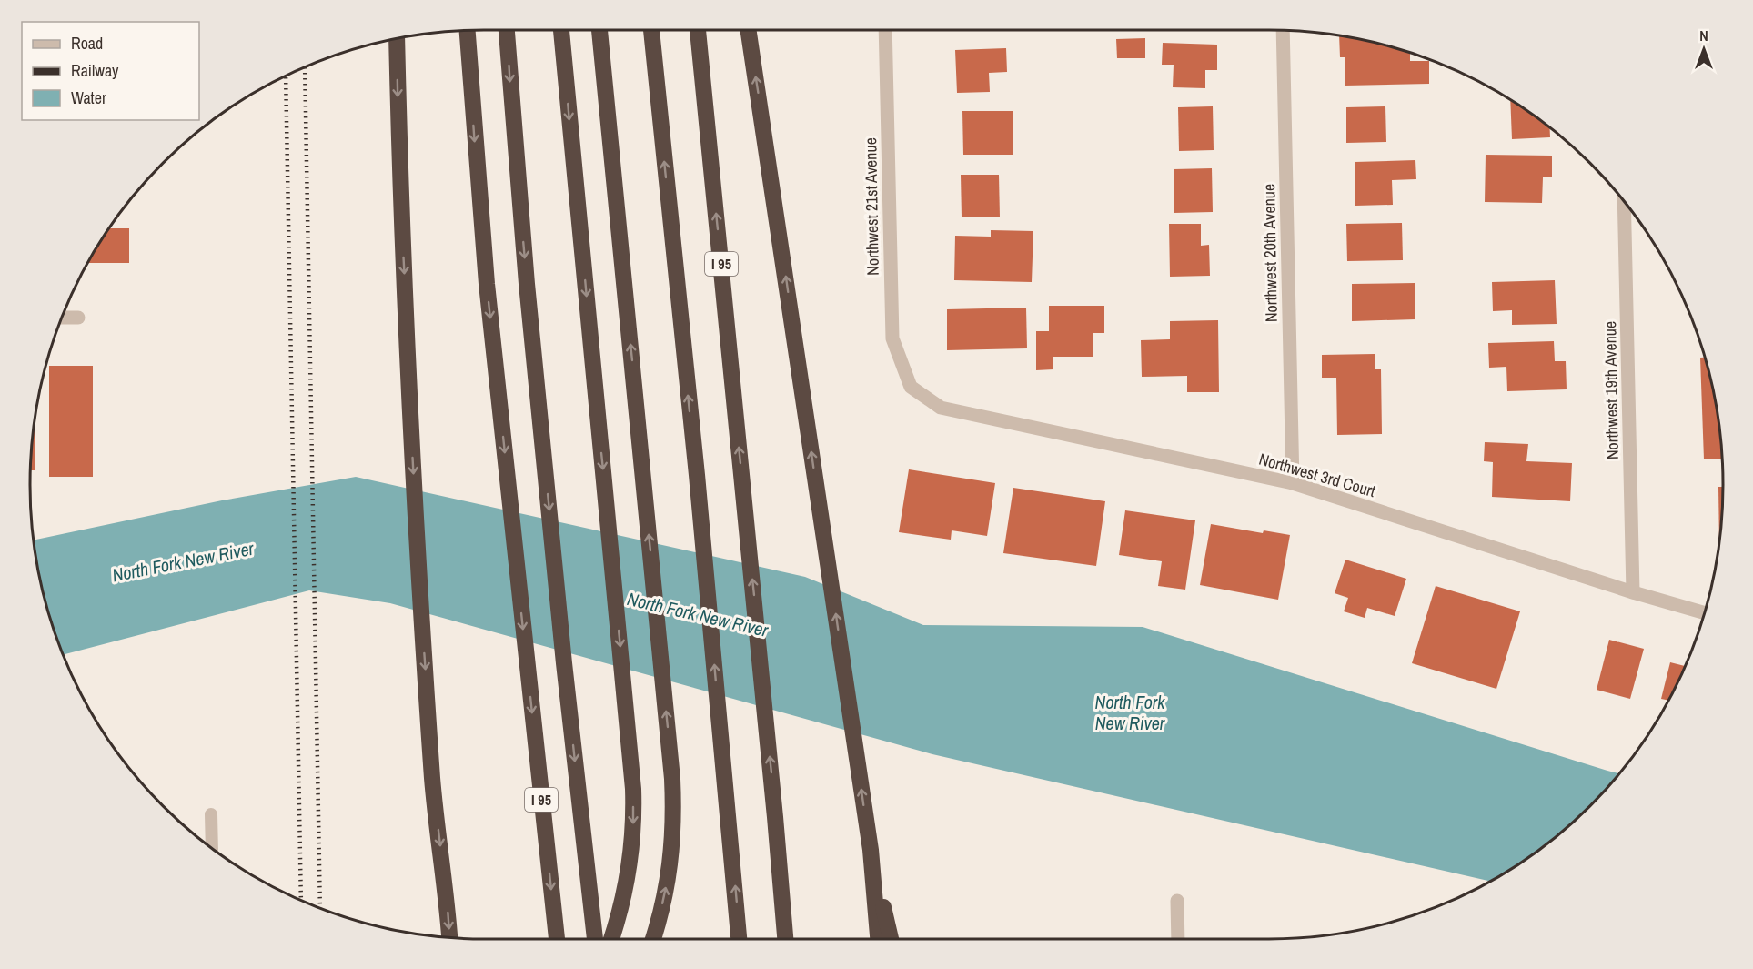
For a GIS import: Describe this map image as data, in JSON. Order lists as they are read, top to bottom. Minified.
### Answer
{"streets":{"highway":["I 95"],"street":["Northwest 21st Avenue","Northwest 20th Avenue","Northwest 19th Avenue","Northwest 3rd Court"]},"crossings":[["Northwest 21st Avenue","Northwest 3rd Court"],["Northwest 20th Avenue","Northwest 3rd Court"],["Northwest 19th Avenue","Northwest 3rd Court"]],"water":["North Fork New River"],"legend":["Road","Railway","Water"],"north":"top"}
